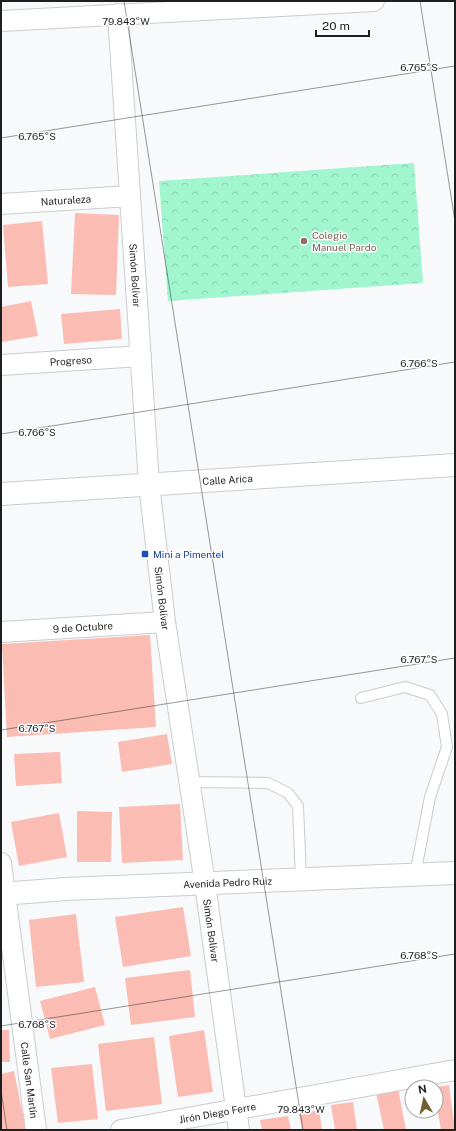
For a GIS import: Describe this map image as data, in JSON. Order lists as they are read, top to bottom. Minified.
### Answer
{"streets":{"street":["Naturaleza","Simón Bolívar","Progreso","Calle Arica","9 de Octubre","Avenida Pedro Ruiz","Calle San Martín","Jirón Diego Ferre"]},"crossings":[["Naturaleza","Simón Bolívar"],["Simón Bolívar","Progreso"],["Simón Bolívar","Calle Arica"],["Simón Bolívar","9 de Octubre"],["Simón Bolívar","Avenida Pedro Ruiz"],["Simón Bolívar","Jirón Diego Ferre"],["Avenida Pedro Ruiz","Calle San Martín"]],"places":{"other":["Colegio Manuel Pardo"],"transit":["Mini a Pimentel"]},"scale_bar":"20 m","north":"top","coordinates":["79.843°W","6.765°S","6.766°S","6.767°S","6.768°S"]}
